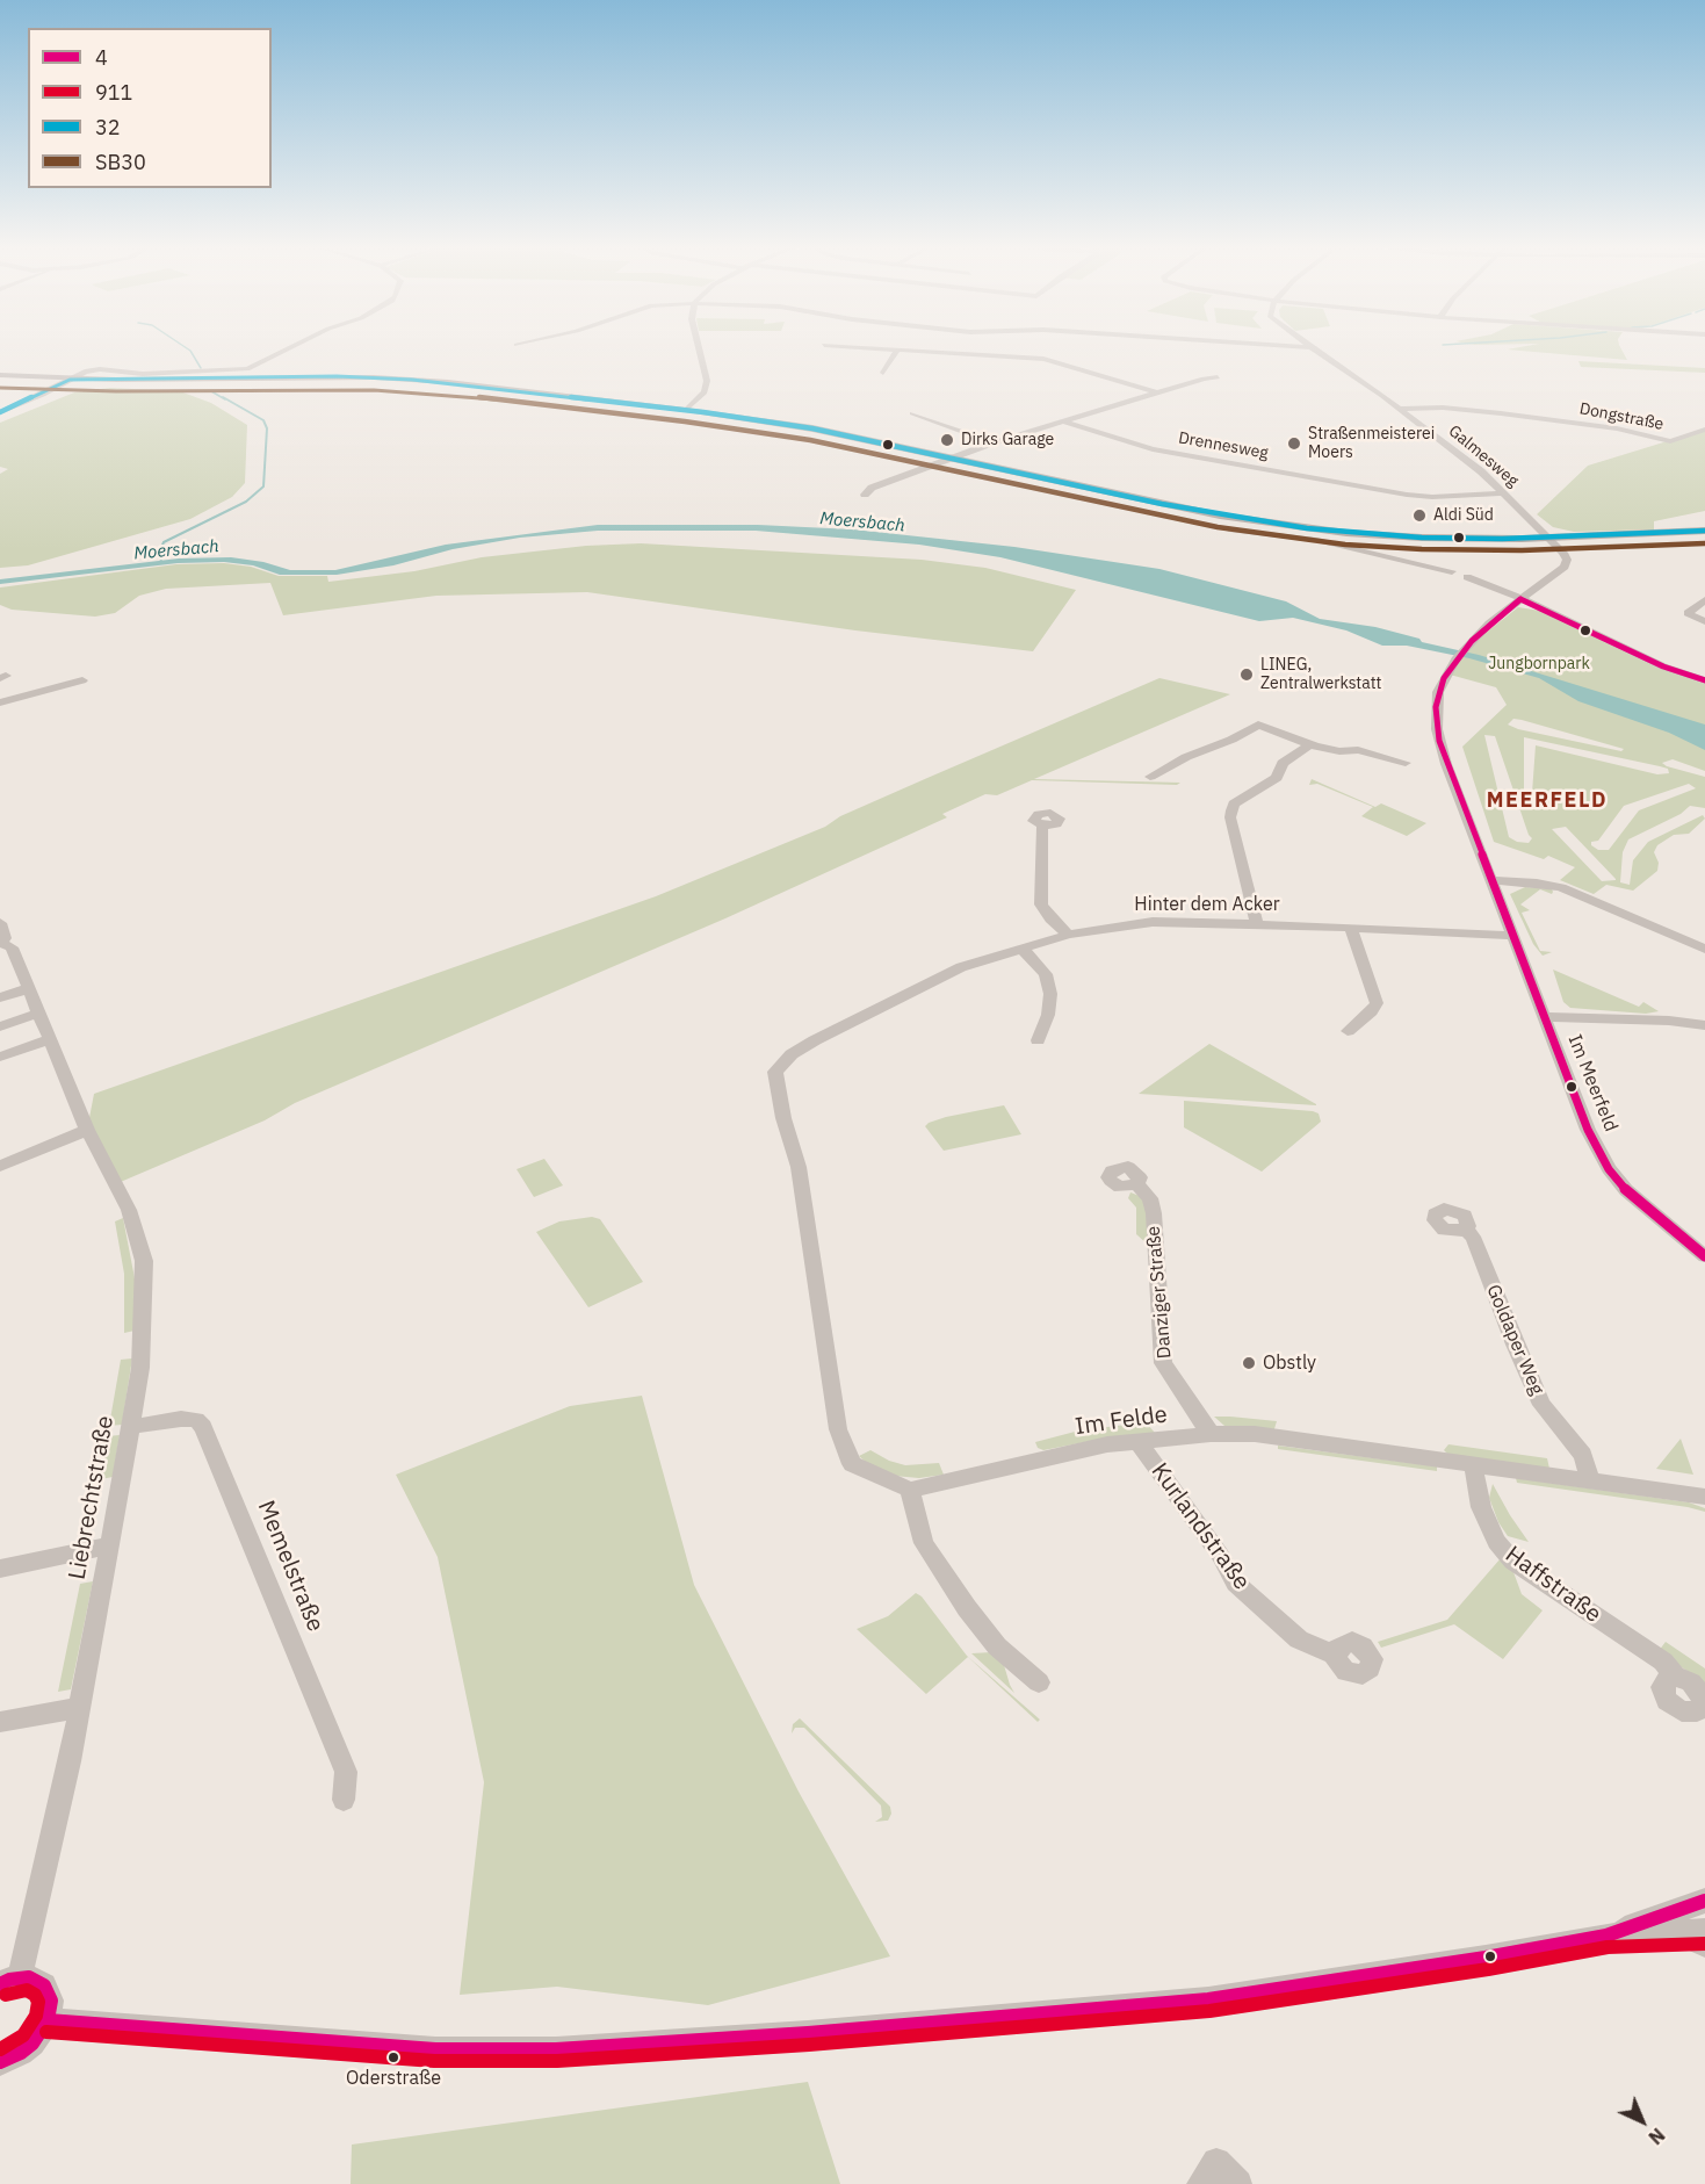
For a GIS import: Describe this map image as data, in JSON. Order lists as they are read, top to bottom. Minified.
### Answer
{"streets":{"street":["Dongstraße","Drennesweg","Galmesweg","Hinter dem Acker","Im Meerfeld","Danziger Straße","Goldaper Weg","Im Felde","Liebrechtstraße","Kurlandstraße","Memelstraße","Haffstraße"]},"crossings":[["Dongstraße","Galmesweg"],["Drennesweg","Galmesweg"],["Galmesweg","Im Meerfeld"],["Hinter dem Acker","Im Meerfeld"],["Hinter dem Acker","Im Felde"],["Danziger Straße","Im Felde"],["Goldaper Weg","Im Felde"],["Im Felde","Kurlandstraße"],["Im Felde","Haffstraße"],["Liebrechtstraße","Memelstraße"]],"districts":["MEERFELD"],"water":["Moersbach"],"parks":["Jungbornpark"],"places":["Dirks Garage","Straßenmeisterei Moers","Aldi Süd","LINEG, Zentralwerkstatt","Obstly","Oderstraße"],"lines":["transit line 32","transit line SB30","transit line 4","transit line 911"],"legend":["4","911","32","SB30"],"north":"bottom right"}
